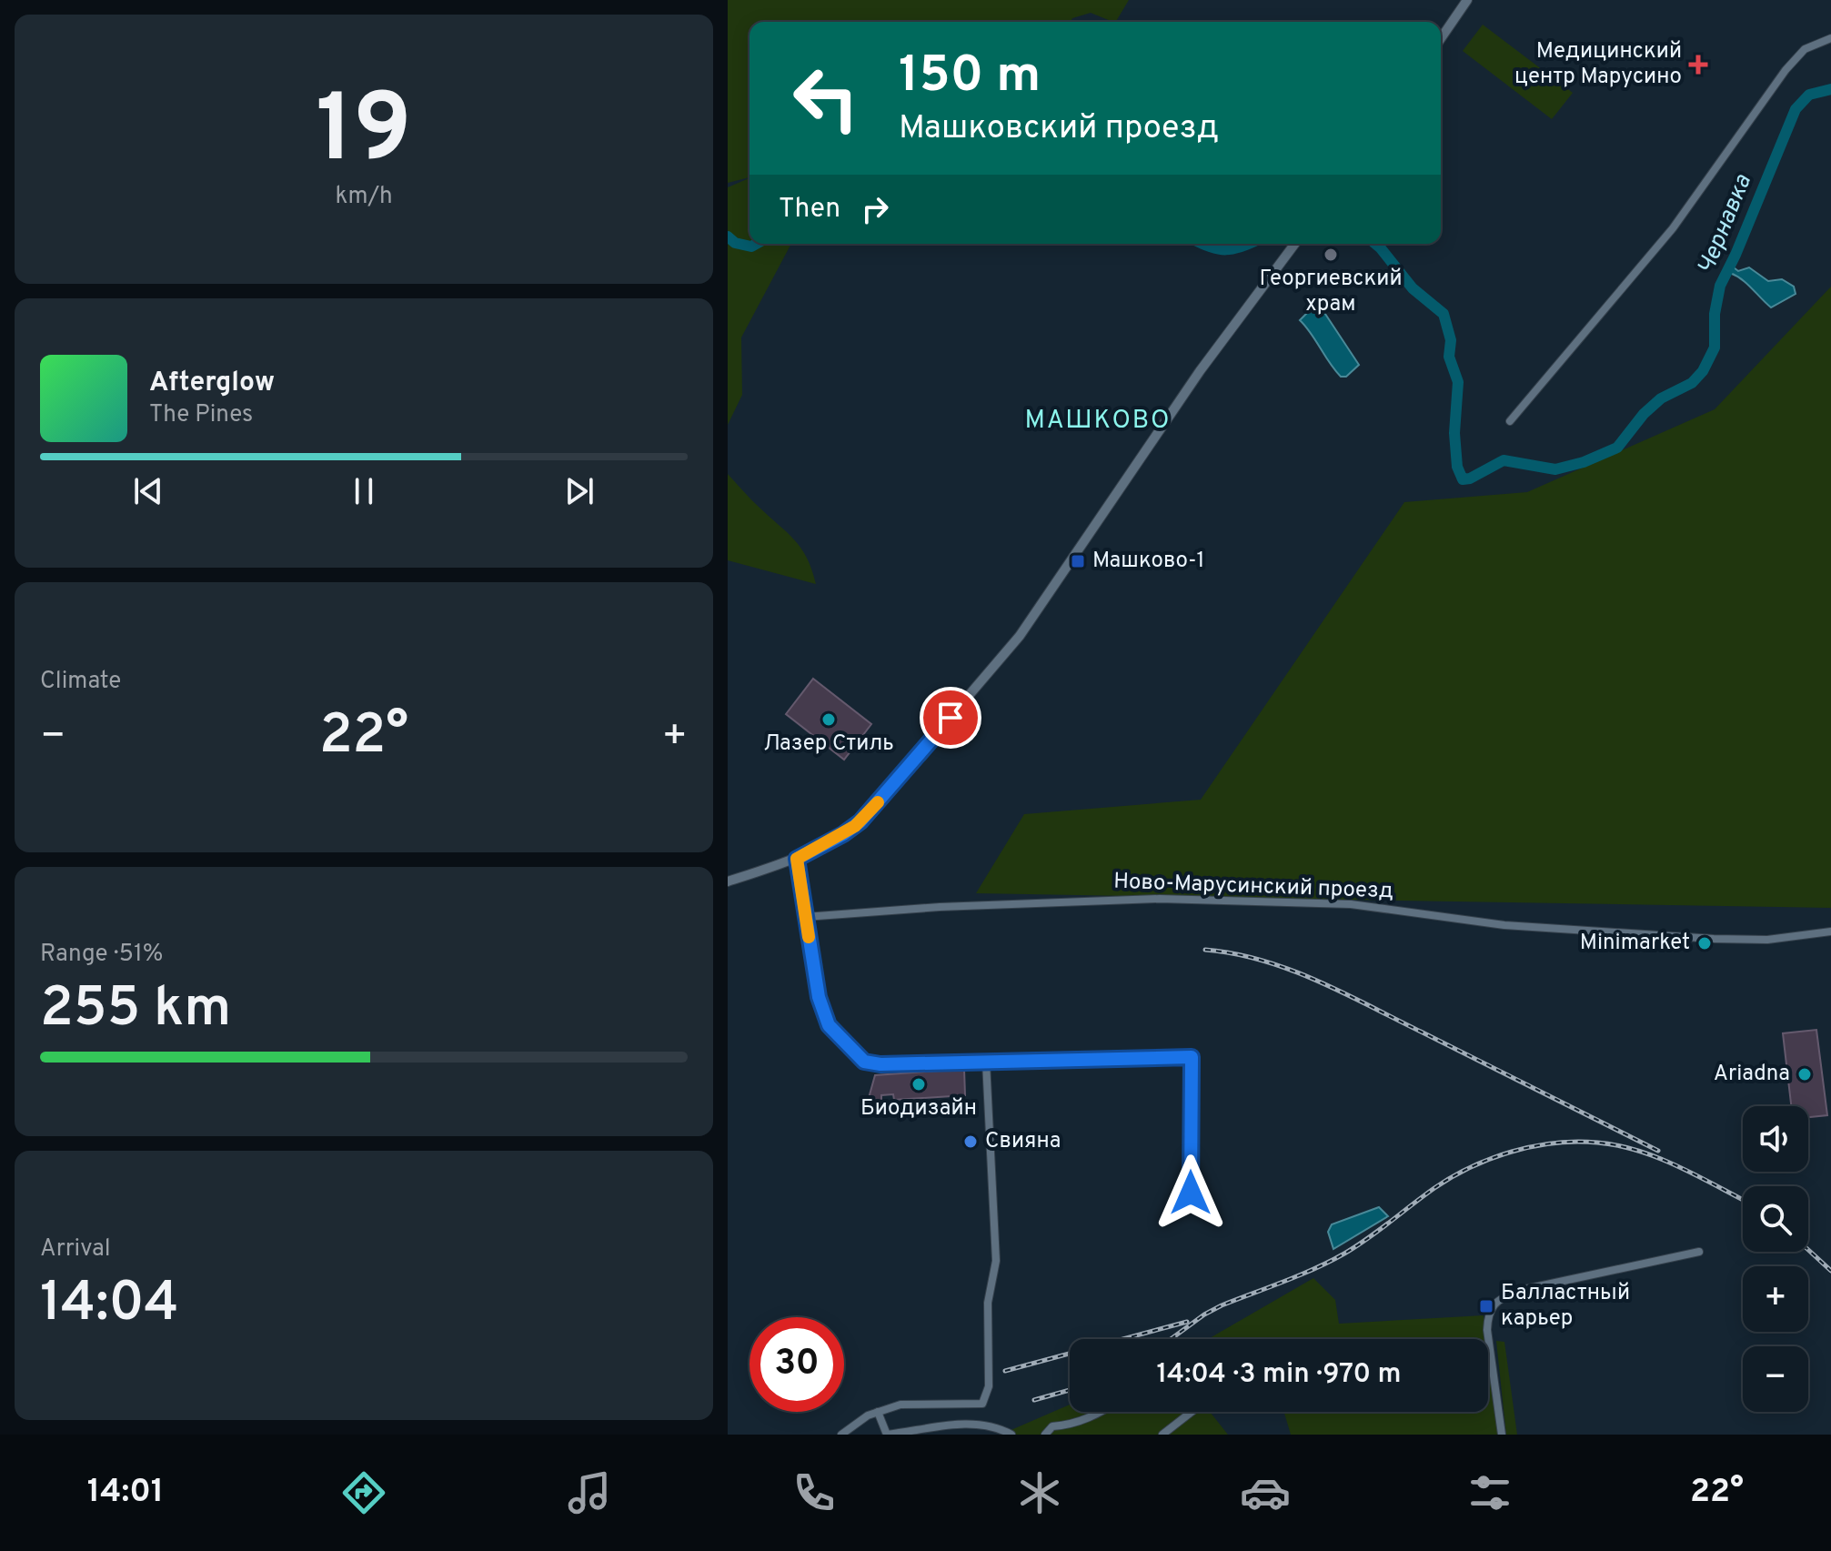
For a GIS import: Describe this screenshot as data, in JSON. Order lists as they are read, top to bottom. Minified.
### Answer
{"streets":{"street":["Ново-Марусинский проезд"]},"districts":["МАШКОВО"],"water":["Чернавка"],"places":{"health":["Медицинский центр Марусино"],"other":["Георгиевский храм","Лазер Стиль","Minimarket","Ariadna","Биодизайн","Свияна"],"transit":["Машково-1","Балластный карьер"]},"page":{"tile":[["19","km/h"],"Climate",["Range · 51%","255 km"],["Arrival","14:04"]],"turn":["150 m","Машковский проезд"],"then":"Then","song":["Afterglow","The Pines"],"heat":["−","22°","+"],"map_buttons":["+","−"],"limit":"30","trip":"14:04 · 3 min · 970 m","tabs":["14:01","22°"]}}
